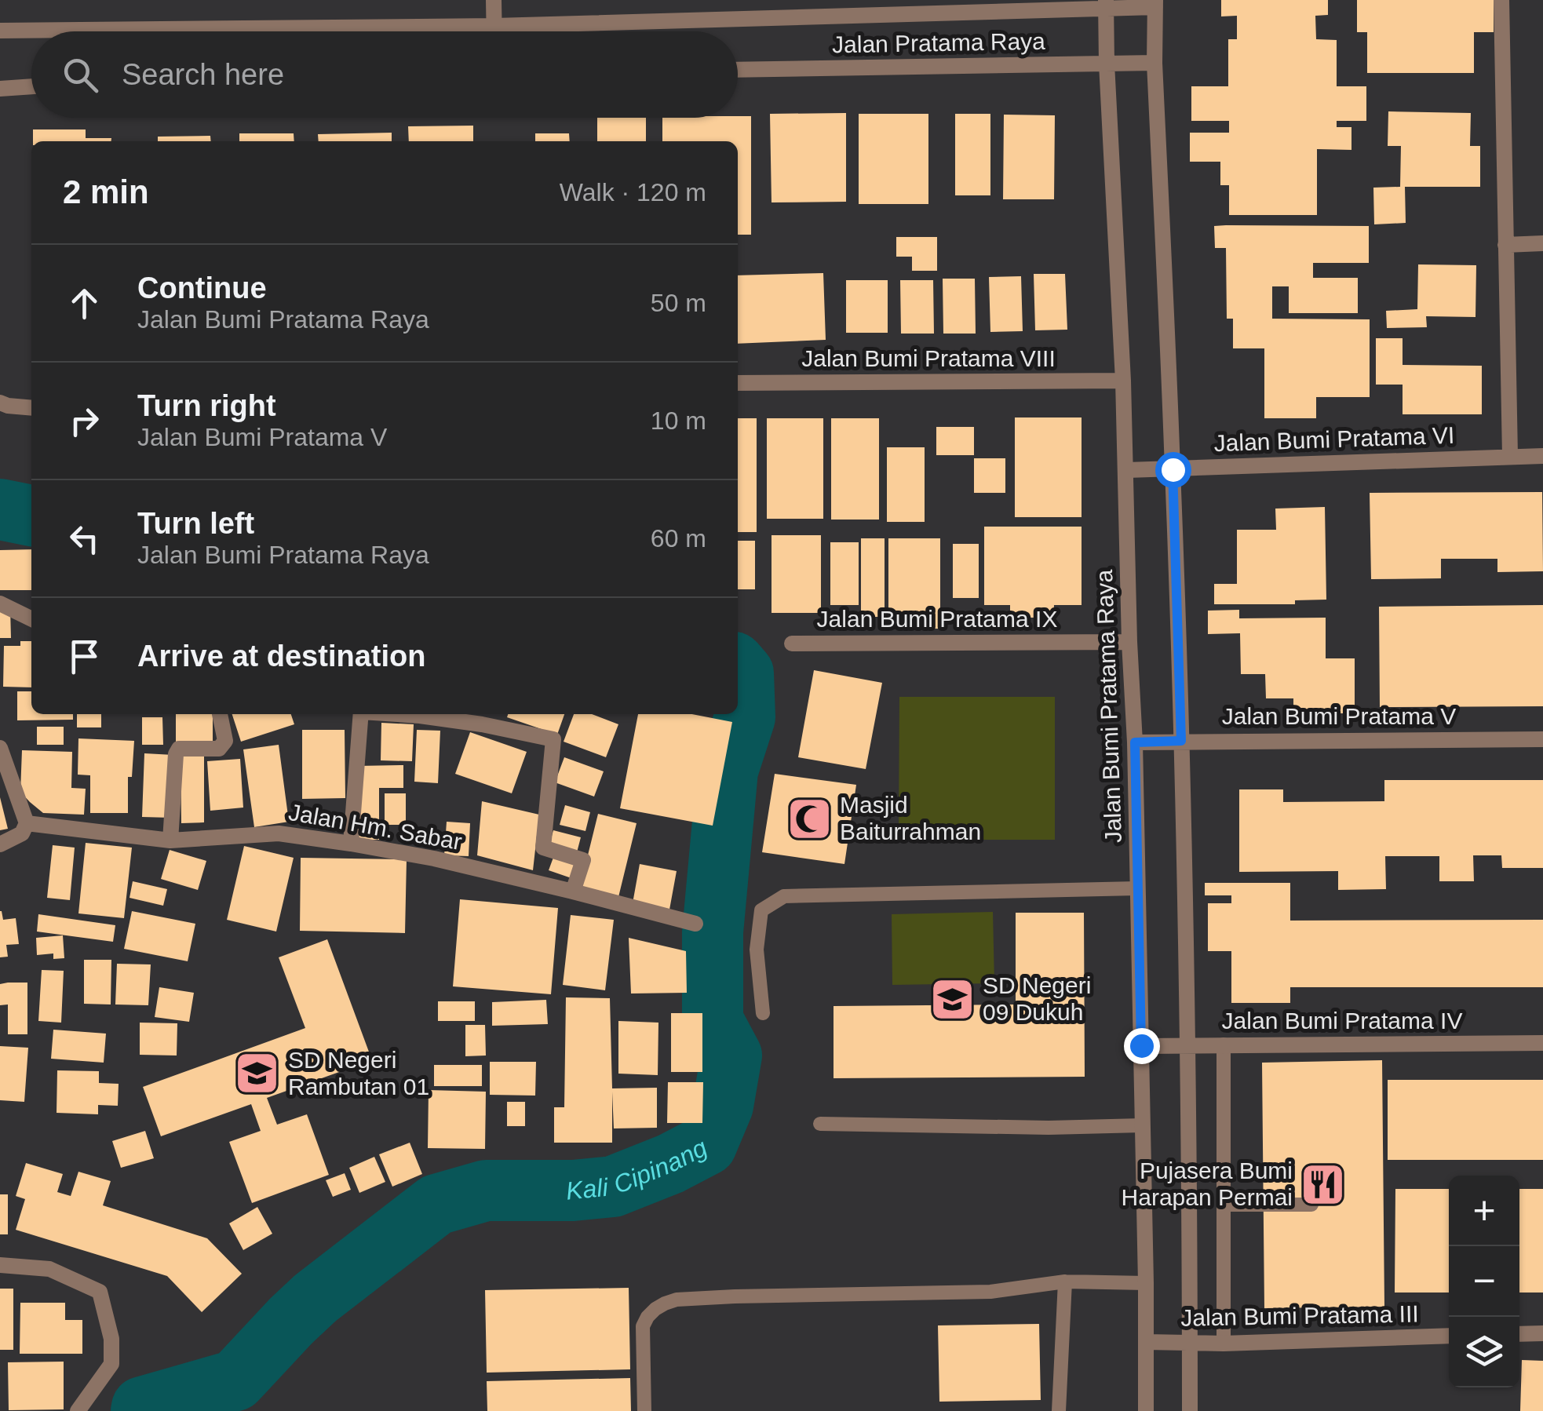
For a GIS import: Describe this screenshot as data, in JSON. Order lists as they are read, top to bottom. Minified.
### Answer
{"streets":{"street":["Jalan Pratama Raya","Jalan Bumi Pratama VIII","Jalan Bumi Pratama VI","Jalan Bumi Pratama IX","Jalan Bumi Pratama Raya","Jalan Bumi Pratama V","Jalan Hm. Sabar","Jalan Bumi Pratama IV","Jalan Bumi Pratama III"]},"crossings":[["Jalan Pratama Raya","Jalan Bumi Pratama Raya"],["Jalan Bumi Pratama VIII","Jalan Bumi Pratama Raya"],["Jalan Bumi Pratama VI","Jalan Bumi Pratama Raya"],["Jalan Bumi Pratama IX","Jalan Bumi Pratama Raya"],["Jalan Bumi Pratama Raya","Jalan Bumi Pratama V"],["Jalan Bumi Pratama Raya","Jalan Bumi Pratama IV"],["Jalan Bumi Pratama Raya","Jalan Bumi Pratama III"]],"water":["Kali Cipinang"],"places":{"mosque":["Masjid Baiturrahman"],"school or university":["SD Negeri 09 Dukuh","SD Negeri Rambutan 01"],"restaurant":["Pujasera Bumi Harapan Permai"]},"page":{"search":"Search here","heading":["2 min","Walk · 120 m"],"list":[["Continue","Jalan Bumi Pratama Raya","50 m"],["Turn right","Jalan Bumi Pratama V","10 m"],["Turn left","Jalan Bumi Pratama Raya","60 m"],"Arrive at destination"],"map_buttons":["+","−"]}}
